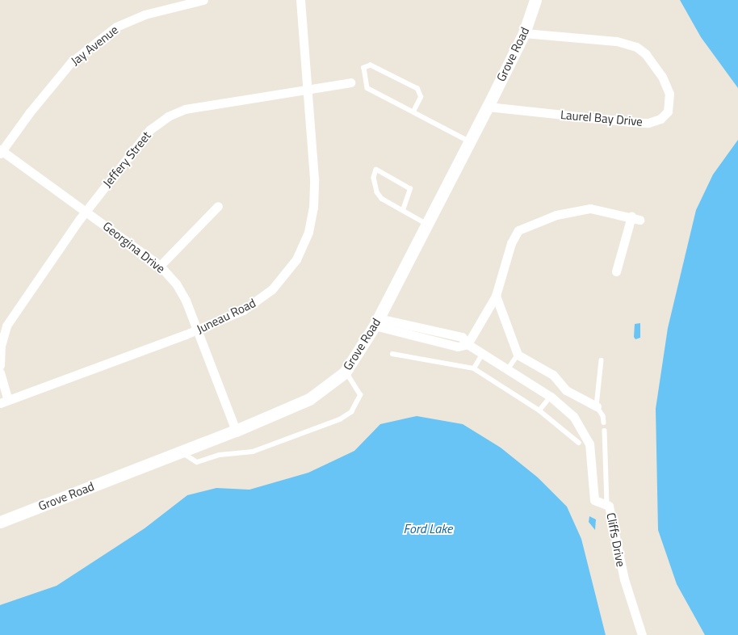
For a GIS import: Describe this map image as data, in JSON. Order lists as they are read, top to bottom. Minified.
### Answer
{"streets":{"main road":["Grove Road"],"street":["Jay Avenue","Laurel Bay Drive","Jeffery Street","Georgina Drive","Juneau Road","Cliffs Drive"]},"crossings":[["Jay Avenue","Georgina Drive"],["Grove Road","Laurel Bay Drive"],["Grove Road","Georgina Drive"],["Grove Road","Cliffs Drive"],["Jeffery Street","Georgina Drive"],["Jeffery Street","Juneau Road"],["Georgina Drive","Juneau Road"]],"water":["Ford Lake"]}
